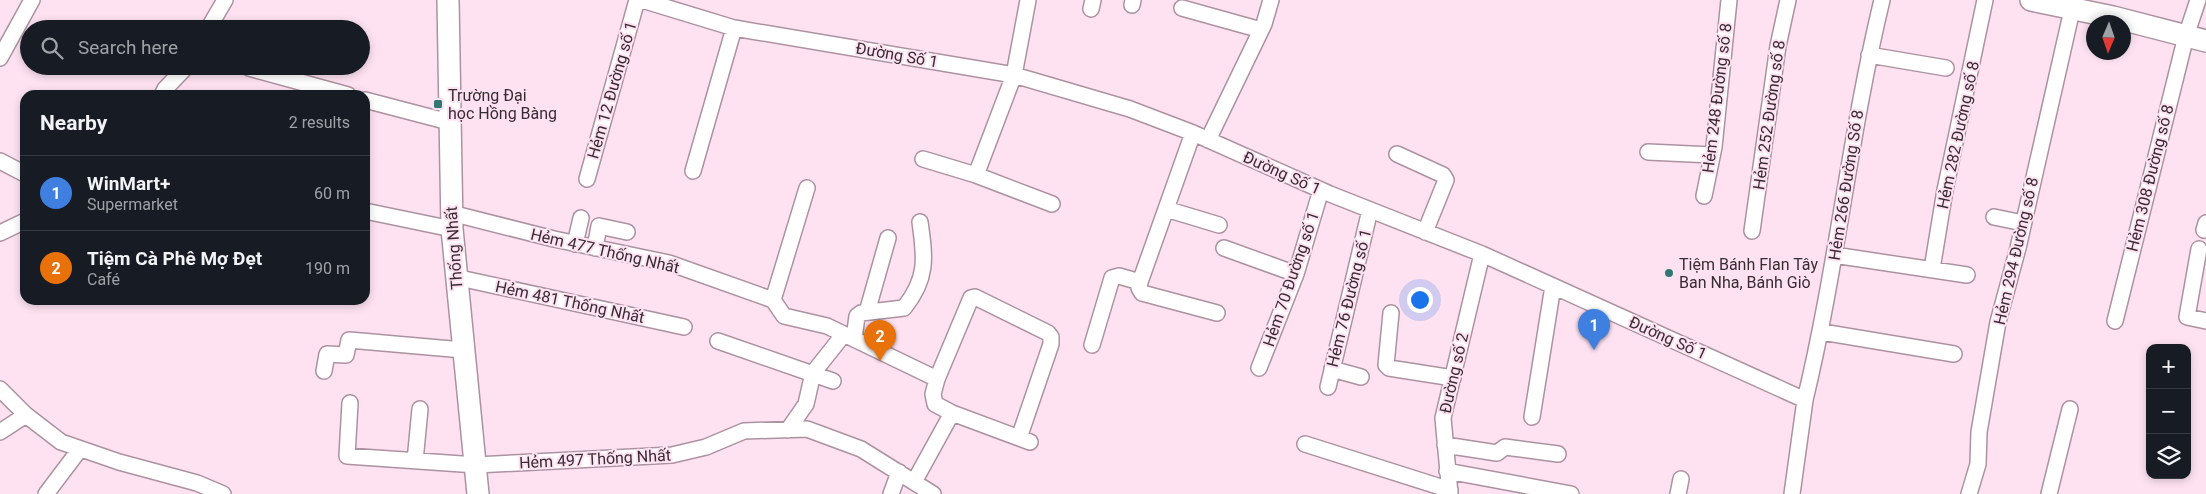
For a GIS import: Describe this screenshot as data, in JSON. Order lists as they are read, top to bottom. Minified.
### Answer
{"streets":{"main road":["Thống Nhất"],"street":["Đường Số 1","Hẻm 12 Đường số 1","Hẻm 248 Đường số 8","Hẻm 252 Đường số 8","Hẻm 282 Đường số 8","Hẻm 308 Đường số 8","Hẻm 266 Đường Số 8","Hẻm 477 Thống Nhất","Hẻm 294 Đường số 8","Hẻm 70 Đường số 1","Hẻm 76 Đường số 1","Hẻm 481 Thống Nhất","Đường số 2","Hẻm 497 Thống Nhất"]},"crossings":[["Đường Số 1","Hẻm 266 Đường Số 8"],["Đường Số 1","Hẻm 70 Đường số 1"],["Đường Số 1","Hẻm 76 Đường số 1"],["Đường Số 1","Đường số 2"],["Thống Nhất","Hẻm 477 Thống Nhất"],["Thống Nhất","Hẻm 481 Thống Nhất"],["Thống Nhất","Hẻm 497 Thống Nhất"]],"places":{"transit":["Trường Đại học Hồng Bàng"],"other":["Tiệm Bánh Flan Tây Ban Nha, Bánh Giò"]},"north":"bottom","page":{"search":"Search here","heading":["Nearby","2 results"],"list":[{"mark":"1","name":"WinMart+","note":"Supermarket","value":"60 m"},{"mark":"2","name":"Tiệm Cà Phê Mợ Đẹt","note":"Café","value":"190 m"}],"pins":["1","2"],"map_buttons":["+","−"]}}
